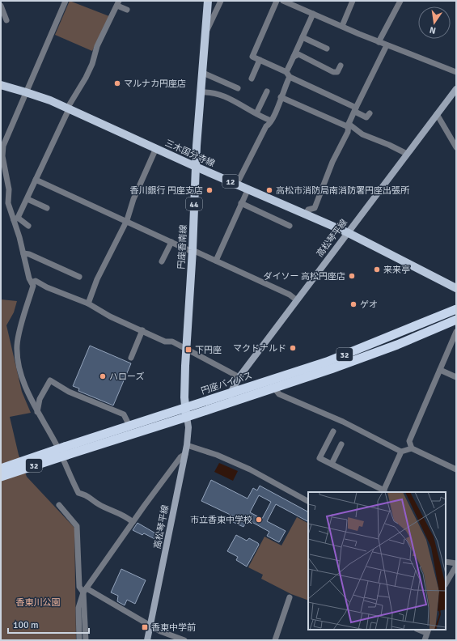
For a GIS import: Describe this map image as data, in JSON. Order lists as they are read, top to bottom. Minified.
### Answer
{"streets":{"highway":["32","円座バイパス"],"main road":["三木国分寺線","12","44","高松琴平線","円座香南線"]},"crossings":[["三木国分寺線","高松琴平線"],["三木国分寺線","円座香南線"],["高松琴平線","円座香南線"],["高松琴平線","円座バイパス"],["円座香南線","円座バイパス"]],"parks":["香東川公園"],"places":{"other":["マルナカ円座店","香川銀行 円座支店","高松市消防局南消防署円座出張所","来来亭","ダイソー 高松円座店","ゲオ","マクドナルド","ハローズ","市立香東中学校"],"transit":["下円座","香東中学前"]},"scale_bar":"100 m","north":"bottom"}
